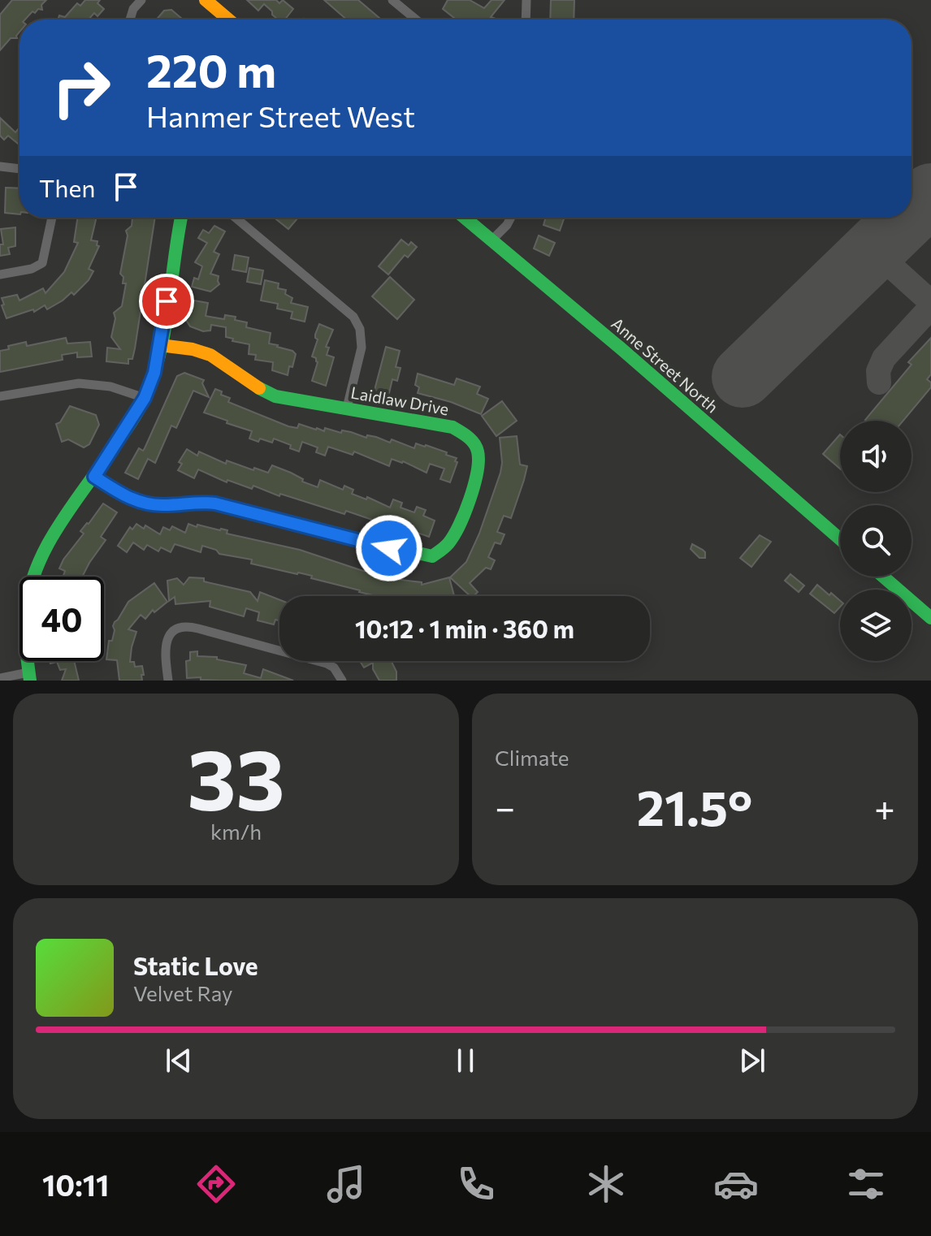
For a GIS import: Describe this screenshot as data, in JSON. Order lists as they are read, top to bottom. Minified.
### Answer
{"streets":{"street":["Anne Street North","Laidlaw Drive"]},"page":{"turn":["220 m","Hanmer Street West"],"then":"Then","limit":"40","trip":"10:12 · 1 min · 360 m","tile":[["33","km/h"],"Climate"],"heat":["−","21.5°","+"],"song":["Static Love","Velvet Ray"],"tabs":"10:11"}}
